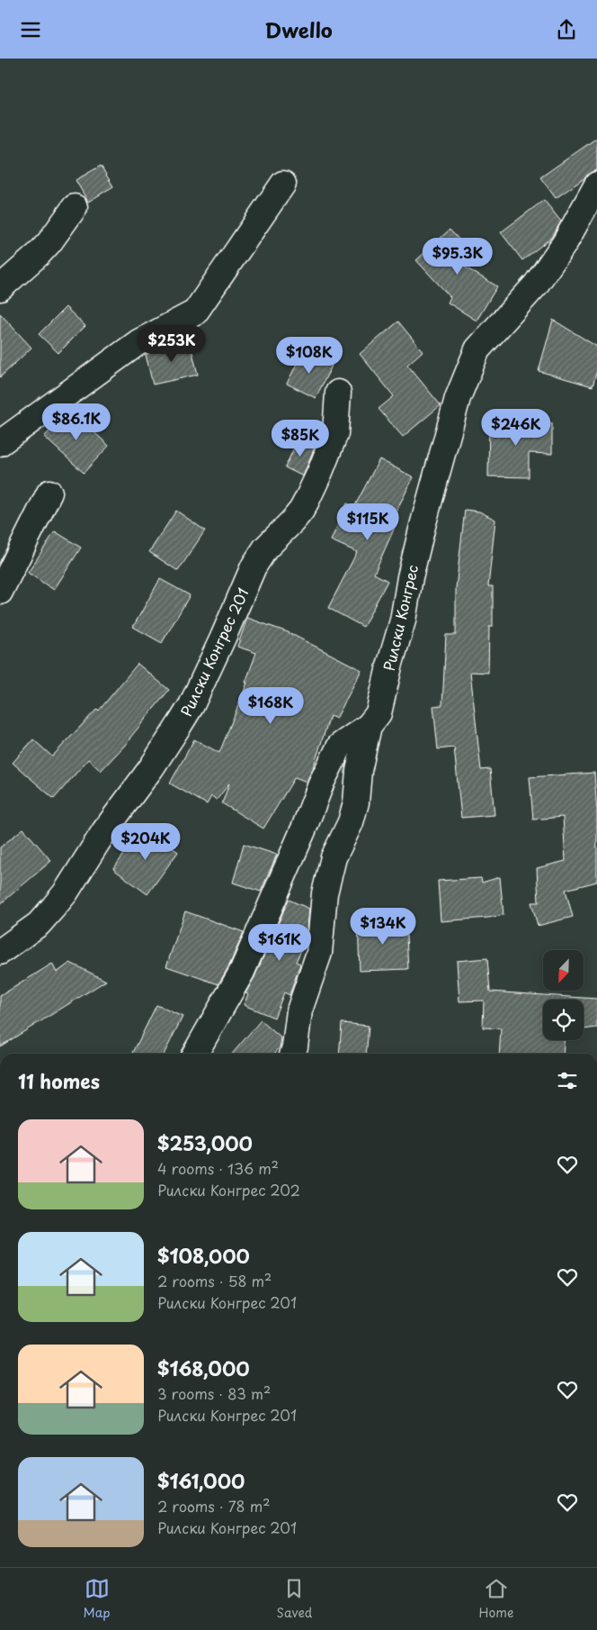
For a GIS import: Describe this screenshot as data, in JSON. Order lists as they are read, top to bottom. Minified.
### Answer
{"streets":{"street":["Рилски Конгрес","Рилски Конгрес 201"]},"north":"bottom left","page":{"header":"Dwello","price":["$95.3K","$253K","$108K","$86.1K","$246K","$85K","$115K","$168K","$204K","$134K","$161K"],"heading":"11 homes","list":[{"name":"$253,000","note":"4 rooms · 136 m² · Рилски Конгрес 202"},{"name":"$108,000","note":"2 rooms · 58 m² · Рилски Конгрес 201"},{"name":"$168,000","note":"3 rooms · 83 m² · Рилски Конгрес 201"},{"name":"$161,000","note":"2 rooms · 78 m² · Рилски Конгрес 201"}],"tabs":["Map","Saved","Home"]}}
